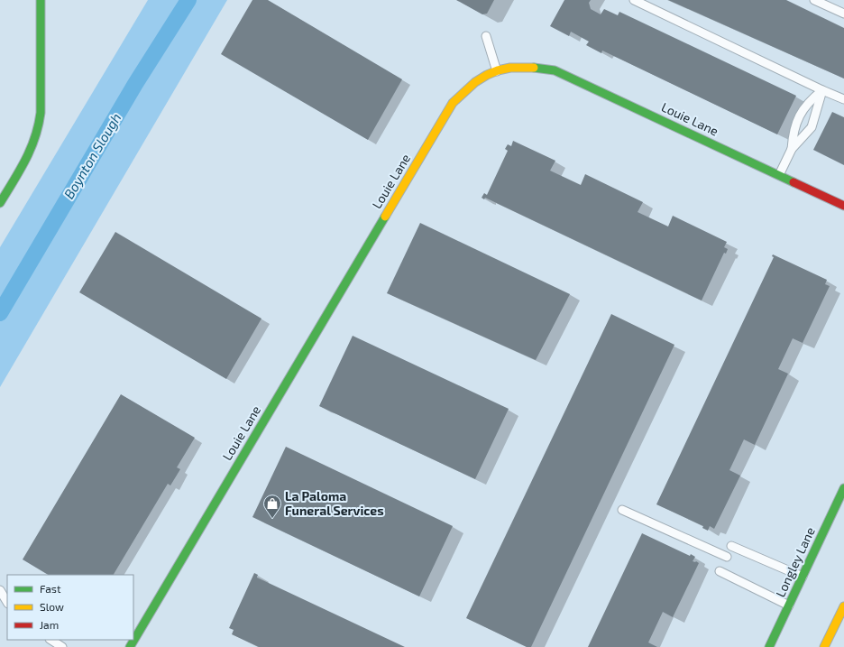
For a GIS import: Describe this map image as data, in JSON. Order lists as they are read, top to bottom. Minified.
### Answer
{"streets":{"street":["Louie Lane","Longley Lane"]},"water":["Boynton Slough"],"places":{"shop":["La Paloma Funeral Services"]},"legend":["Fast","Slow","Jam"]}
